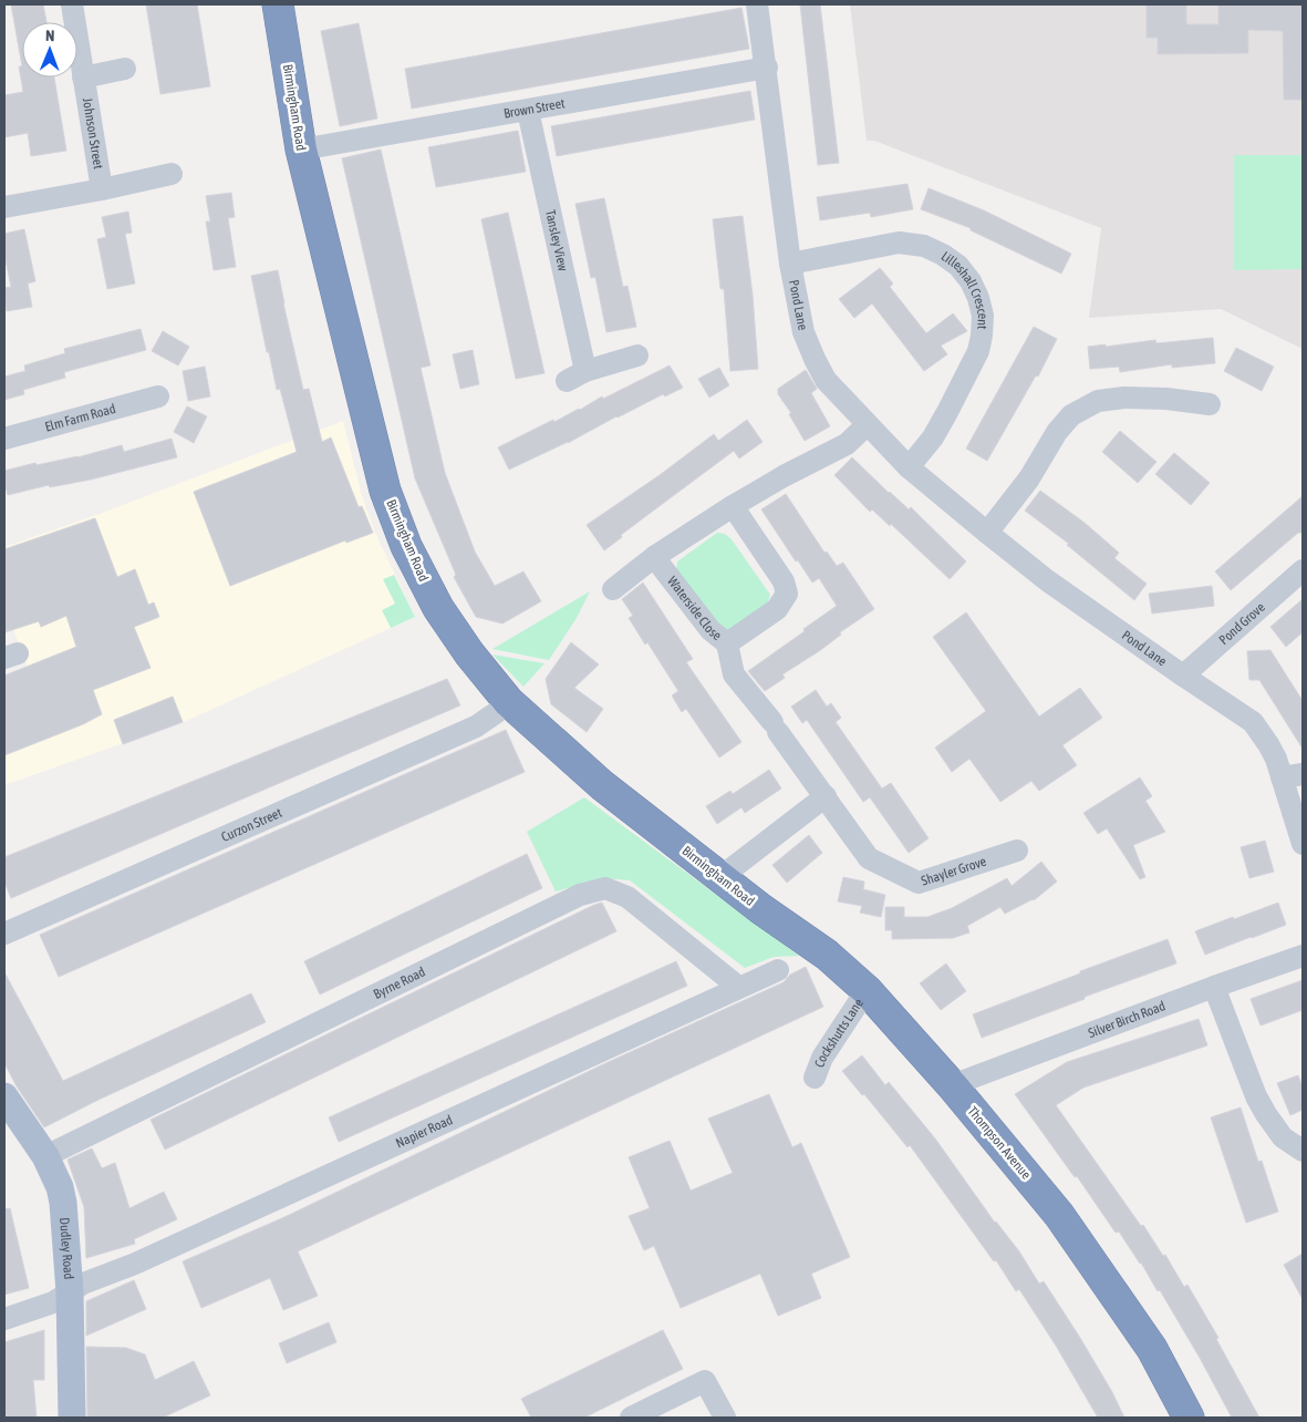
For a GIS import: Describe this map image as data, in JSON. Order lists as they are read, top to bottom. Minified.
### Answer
{"streets":{"highway":["Birmingham Road","Thompson Avenue"],"main road":["Dudley Road"],"street":["Brown Street","Johnson Street","Tansley View","Lilleshall Crescent","Pond Lane","Elm Farm Road","Waterside Close","Pond Grove","Curzon Street","Shayler Grove","Byrne Road","Silver Birch Road","Cockshutts Lane","Napier Road"]},"crossings":[["Birmingham Road","Brown Street"],["Birmingham Road","Thompson Avenue"],["Brown Street","Tansley View"],["Brown Street","Pond Lane"],["Lilleshall Crescent","Pond Lane"],["Pond Lane","Pond Grove"],["Waterside Close","Shayler Grove"],["Byrne Road","Napier Road"],["Byrne Road","Dudley Road"],["Silver Birch Road","Thompson Avenue"],["Cockshutts Lane","Thompson Avenue"],["Napier Road","Dudley Road"]],"north":"top"}
